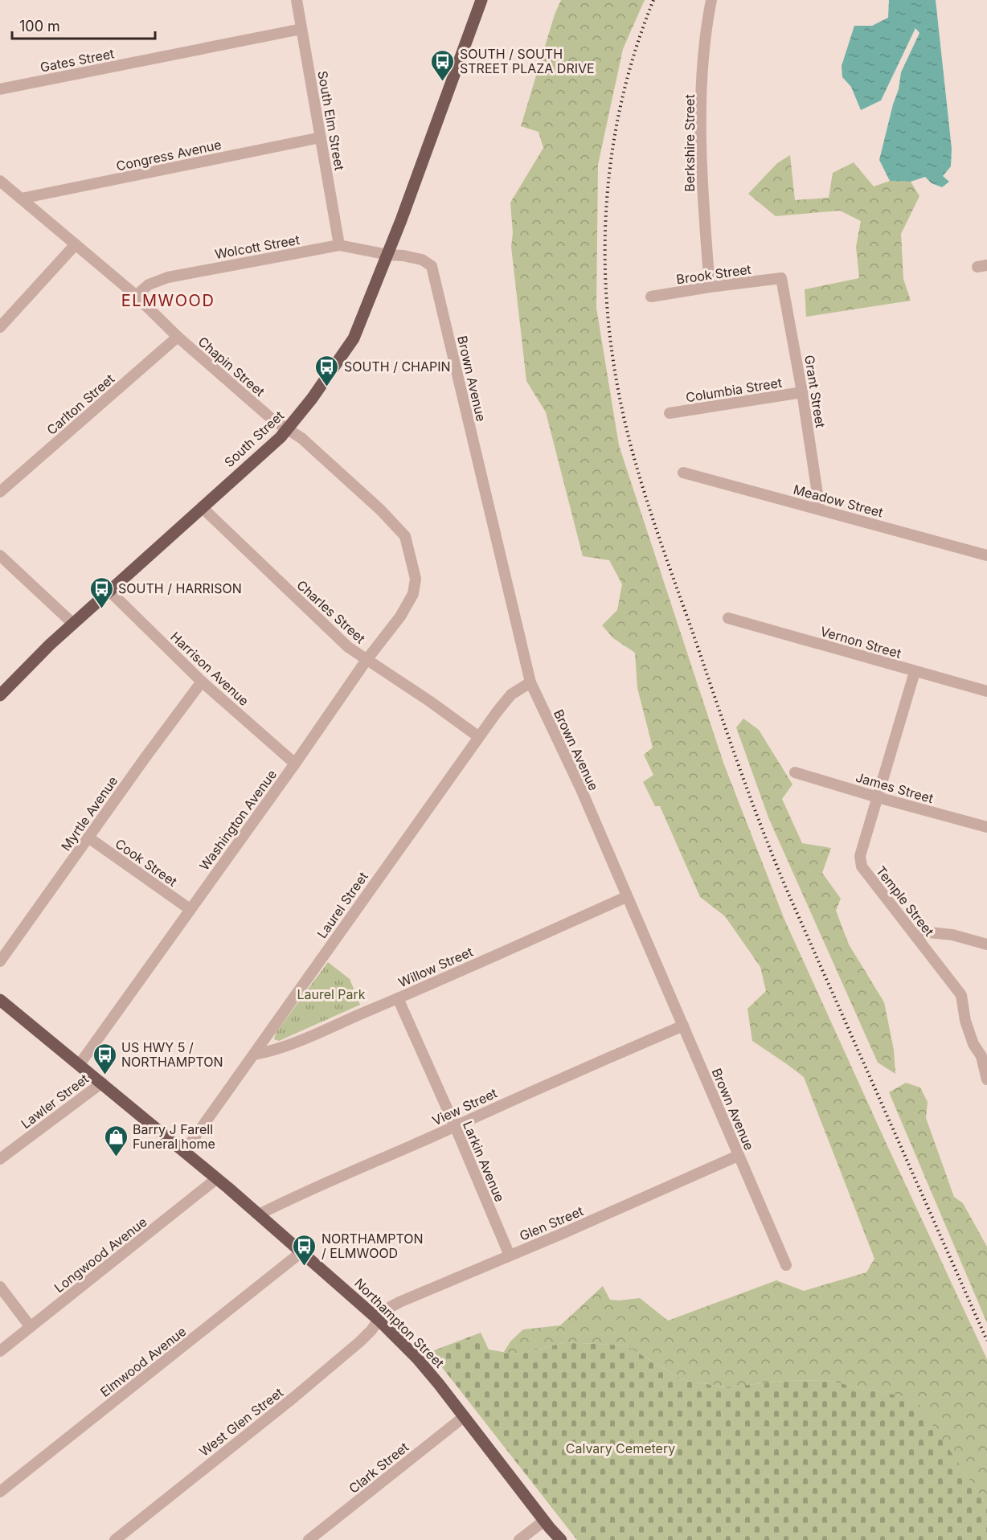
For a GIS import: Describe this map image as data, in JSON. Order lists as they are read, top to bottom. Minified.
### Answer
{"streets":{"main road":["South Street","Northampton Street"],"street":["Gates Street","South Elm Street","Berkshire Street","Congress Avenue","Wolcott Street","Brook Street","Chapin Street","Brown Avenue","Columbia Street","Grant Street","Carlton Street","Meadow Street","Charles Street","Vernon Street","Harrison Avenue","James Street","Myrtle Avenue","Washington Avenue","Cook Street","Temple Street","Laurel Street","Willow Street","Lawler Street","View Street","Larkin Avenue","Glen Street","Longwood Avenue","Elmwood Avenue","West Glen Street","Clark Street"]},"crossings":[["Gates Street","South Elm Street"],["South Elm Street","Congress Avenue"],["South Elm Street","Wolcott Street"],["Berkshire Street","Brook Street"],["Congress Avenue","Chapin Street"],["Wolcott Street","Chapin Street"],["Wolcott Street","Brown Avenue"],["Wolcott Street","South Street"],["Brook Street","Grant Street"],["Chapin Street","Carlton Street"],["Chapin Street","South Street"],["Chapin Street","Washington Avenue"],["Brown Avenue","South Street"],["Brown Avenue","Laurel Street"],["Brown Avenue","Willow Street"],["Brown Avenue","View Street"],["Brown Avenue","Glen Street"],["Columbia Street","Grant Street"],["Grant Street","Meadow Street"],["South Street","Charles Street"],["South Street","Harrison Avenue"],["Charles Street","Washington Avenue"],["Charles Street","Laurel Street"],["Vernon Street","Temple Street"],["Harrison Avenue","Myrtle Avenue"],["Harrison Avenue","Washington Avenue"],["James Street","Temple Street"],["Myrtle Avenue","Cook Street"],["Washington Avenue","Cook Street"],["Washington Avenue","Northampton Street"],["Laurel Street","Willow Street"],["Laurel Street","Northampton Street"],["Willow Street","Larkin Avenue"],["Lawler Street","Northampton Street"],["View Street","Larkin Avenue"],["View Street","Northampton Street"],["Larkin Avenue","Glen Street"],["Glen Street","Northampton Street"],["Glen Street","West Glen Street"],["Longwood Avenue","Northampton Street"],["Northampton Street","Elmwood Avenue"],["Northampton Street","West Glen Street"],["Northampton Street","Clark Street"]],"districts":["ELMWOOD"],"parks":["Laurel Park","Calvary Cemetery"],"places":{"bus stop":["SOUTH / SOUTH STREET PLAZA DRIVE","SOUTH / CHAPIN","SOUTH / HARRISON","US HWY 5 / NORTHAMPTON","NORTHAMPTON / ELMWOOD"],"shop":["Barry J Farell Funeral home"]},"scale_bar":"100 m"}
